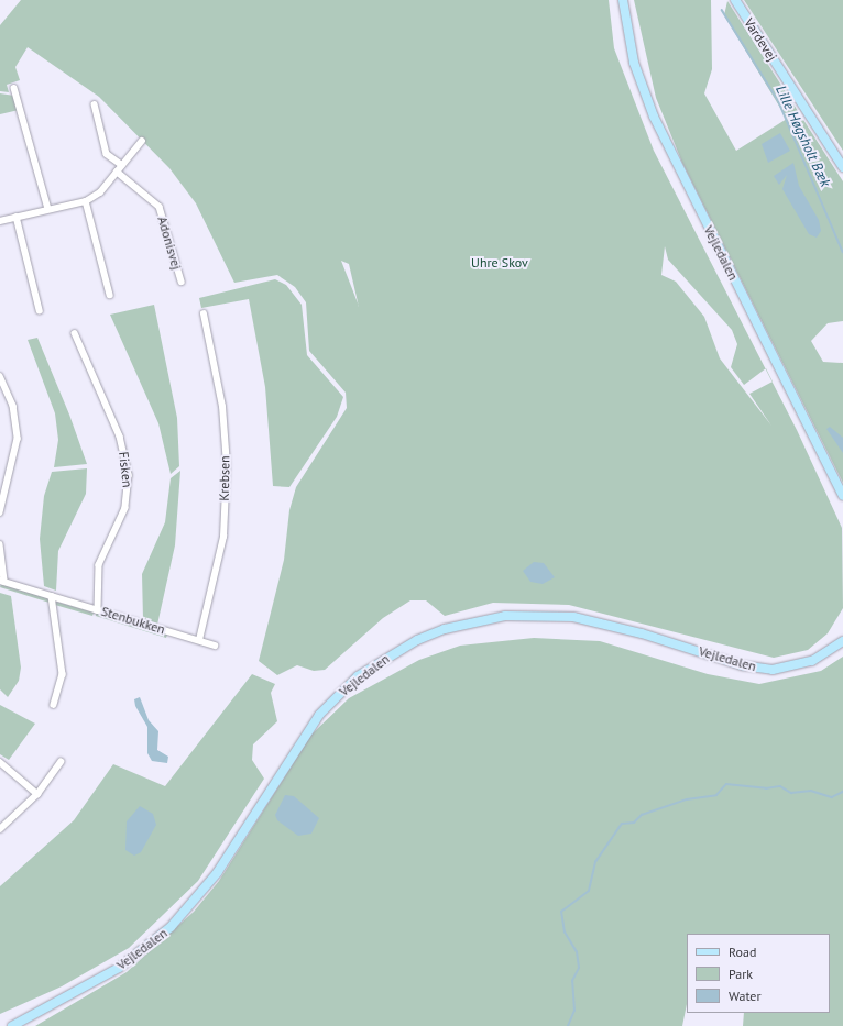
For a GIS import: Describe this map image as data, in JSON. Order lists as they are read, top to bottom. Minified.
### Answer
{"streets":{"street":["Vardevej","Adonisvej","Vejledalen","Fisken","Krebsen","Stenbukken"]},"crossings":[["Fisken","Stenbukken"],["Krebsen","Stenbukken"]],"water":["Lille Høgsholt Bæk"],"parks":["Uhre Skov"],"legend":["Road","Park","Water"]}
